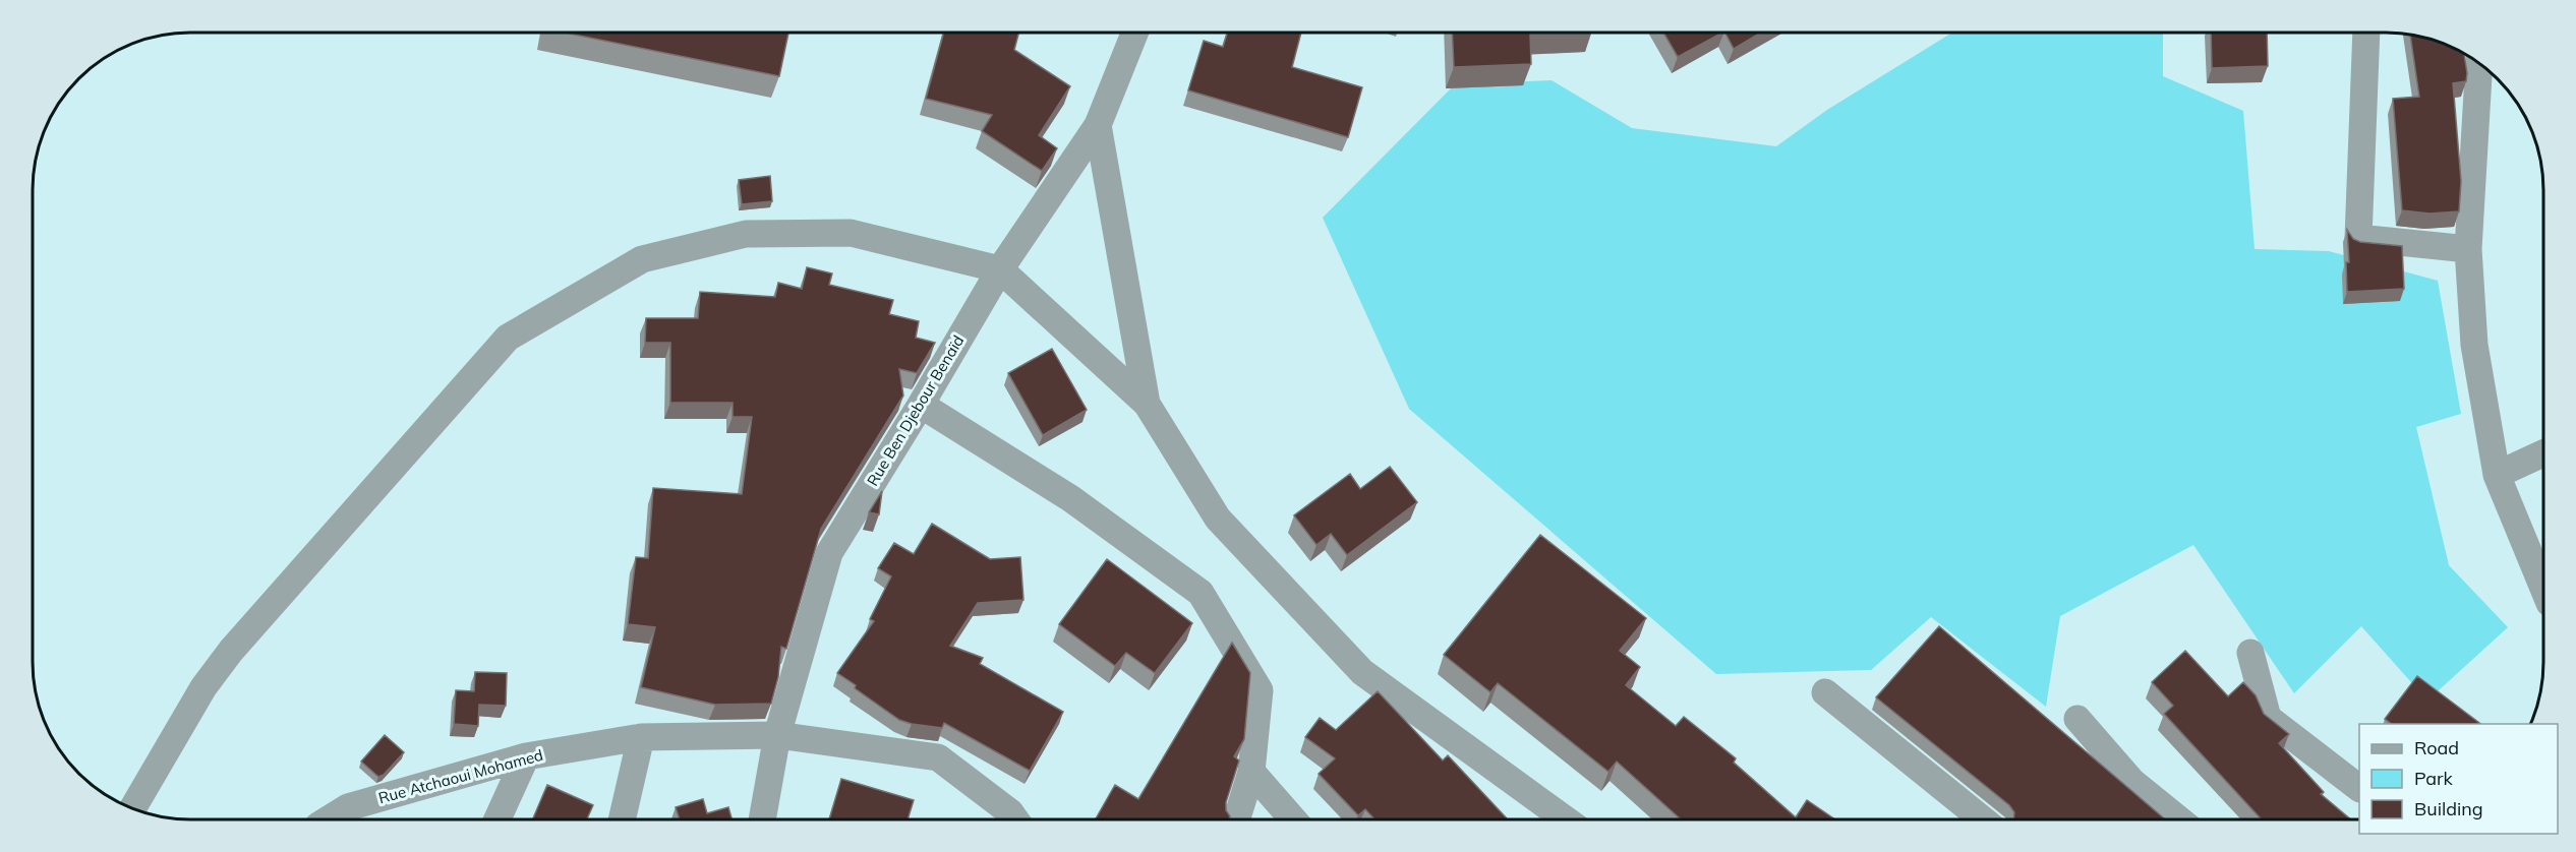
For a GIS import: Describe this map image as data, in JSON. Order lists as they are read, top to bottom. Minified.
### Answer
{"streets":{"street":["Rue Ben Djebour Benaïd","Rue Atchaoui Mohamed"]},"crossings":[["Rue Ben Djebour Benaïd","Rue Atchaoui Mohamed"]],"legend":["Road","Park","Building"]}
